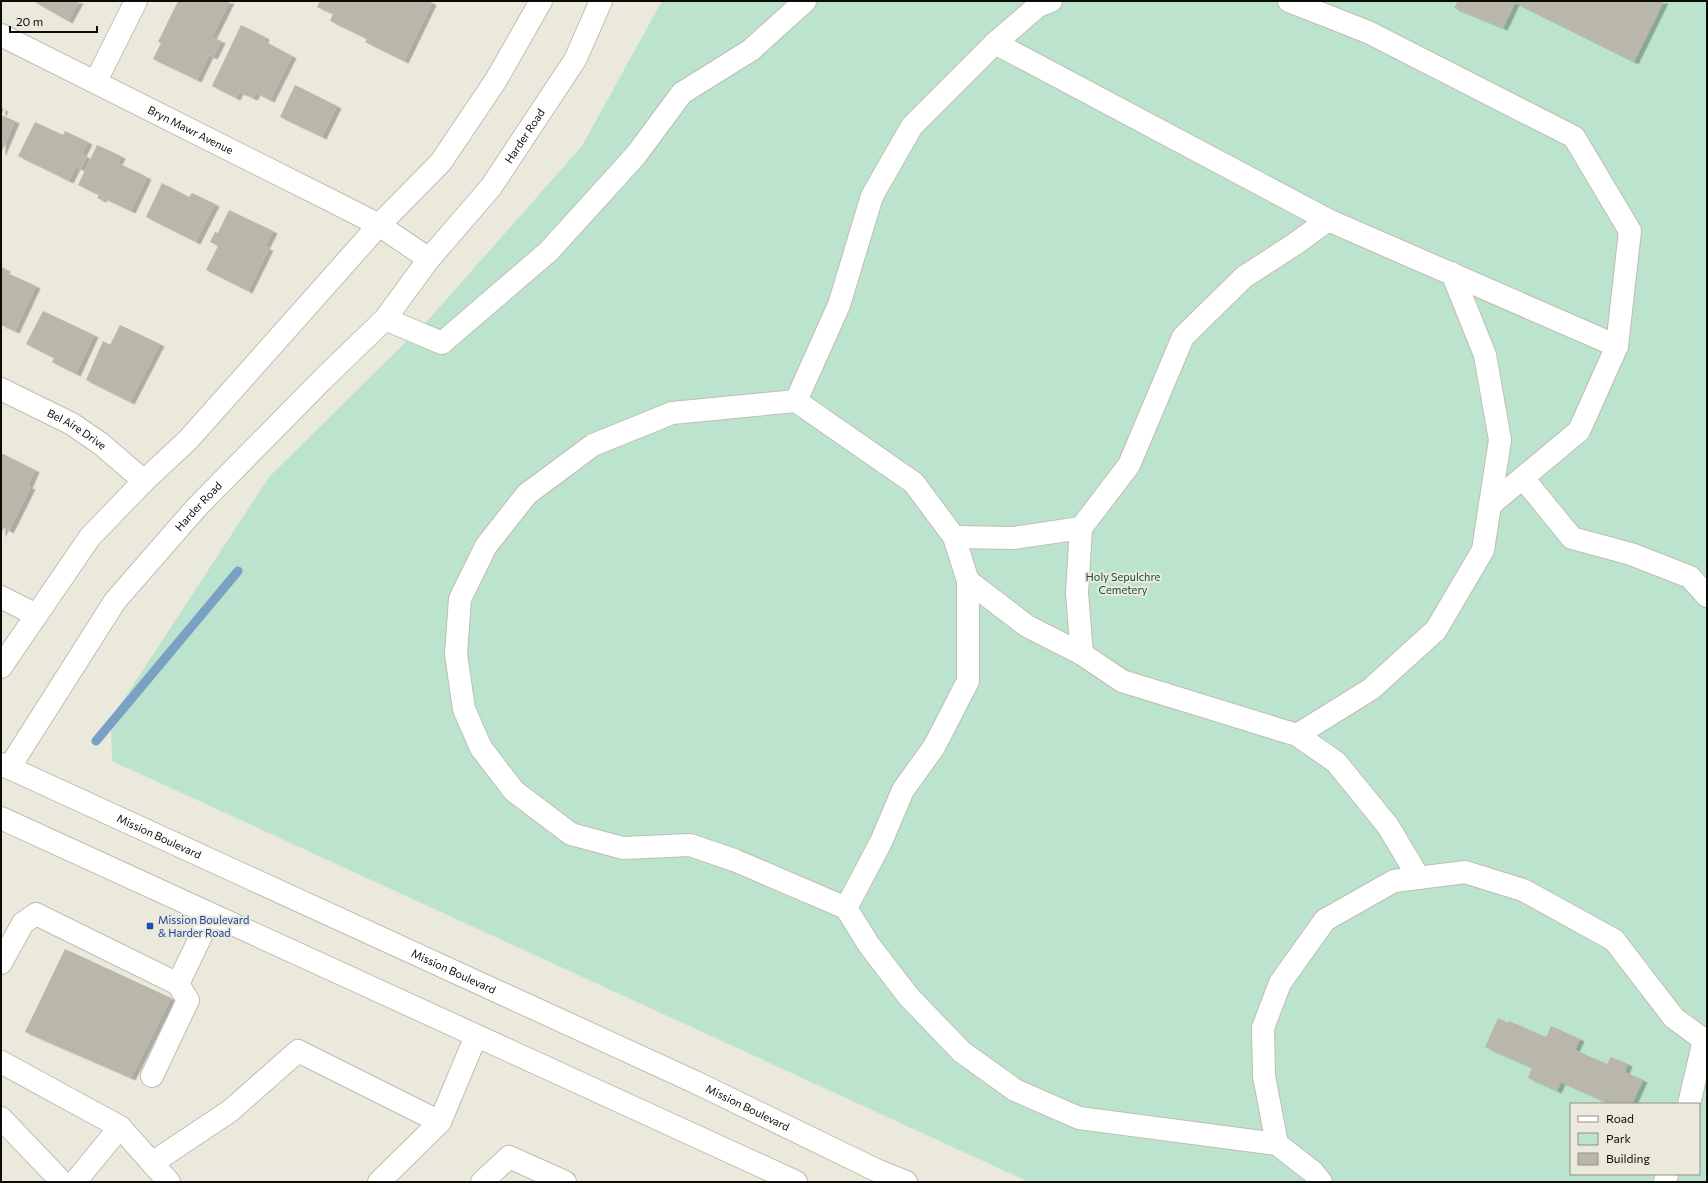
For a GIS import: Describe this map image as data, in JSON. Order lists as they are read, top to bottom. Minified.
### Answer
{"streets":{"street":["Bryn Mawr Avenue","Harder Road","Bel Aire Drive","Mission Boulevard"]},"crossings":[["Harder Road","Mission Boulevard"]],"parks":["Holy Sepulchre Cemetery"],"places":{"transit":["Mission Boulevard & Harder Road"]},"legend":["Road","Park","Building"],"scale_bar":"20 m"}
